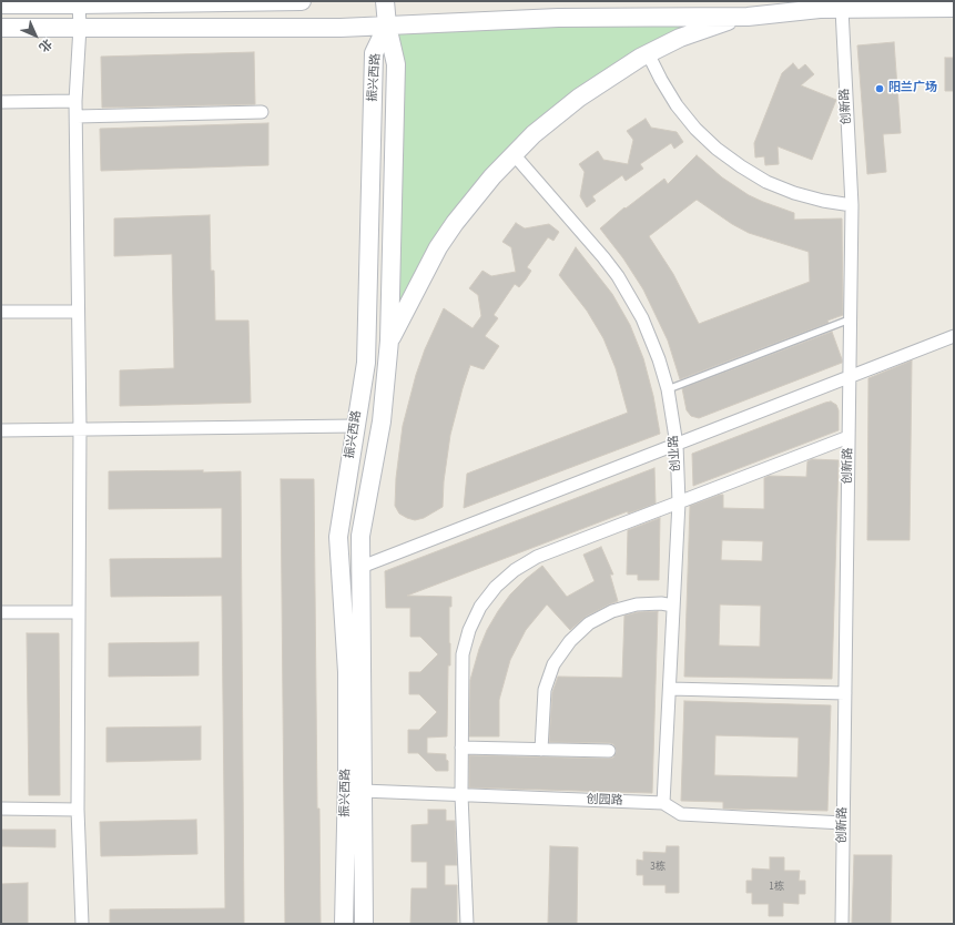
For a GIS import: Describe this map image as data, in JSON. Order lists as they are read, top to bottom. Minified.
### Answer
{"streets":{"main road":["振兴西路"],"street":["创新路","创业路","创园路"]},"crossings":[["振兴西路","创园路"],["创新路","创园路"],["创业路","创园路"]],"places":["阳兰广场"],"house_numbers":["3栋","1栋"],"north":"bottom right"}
